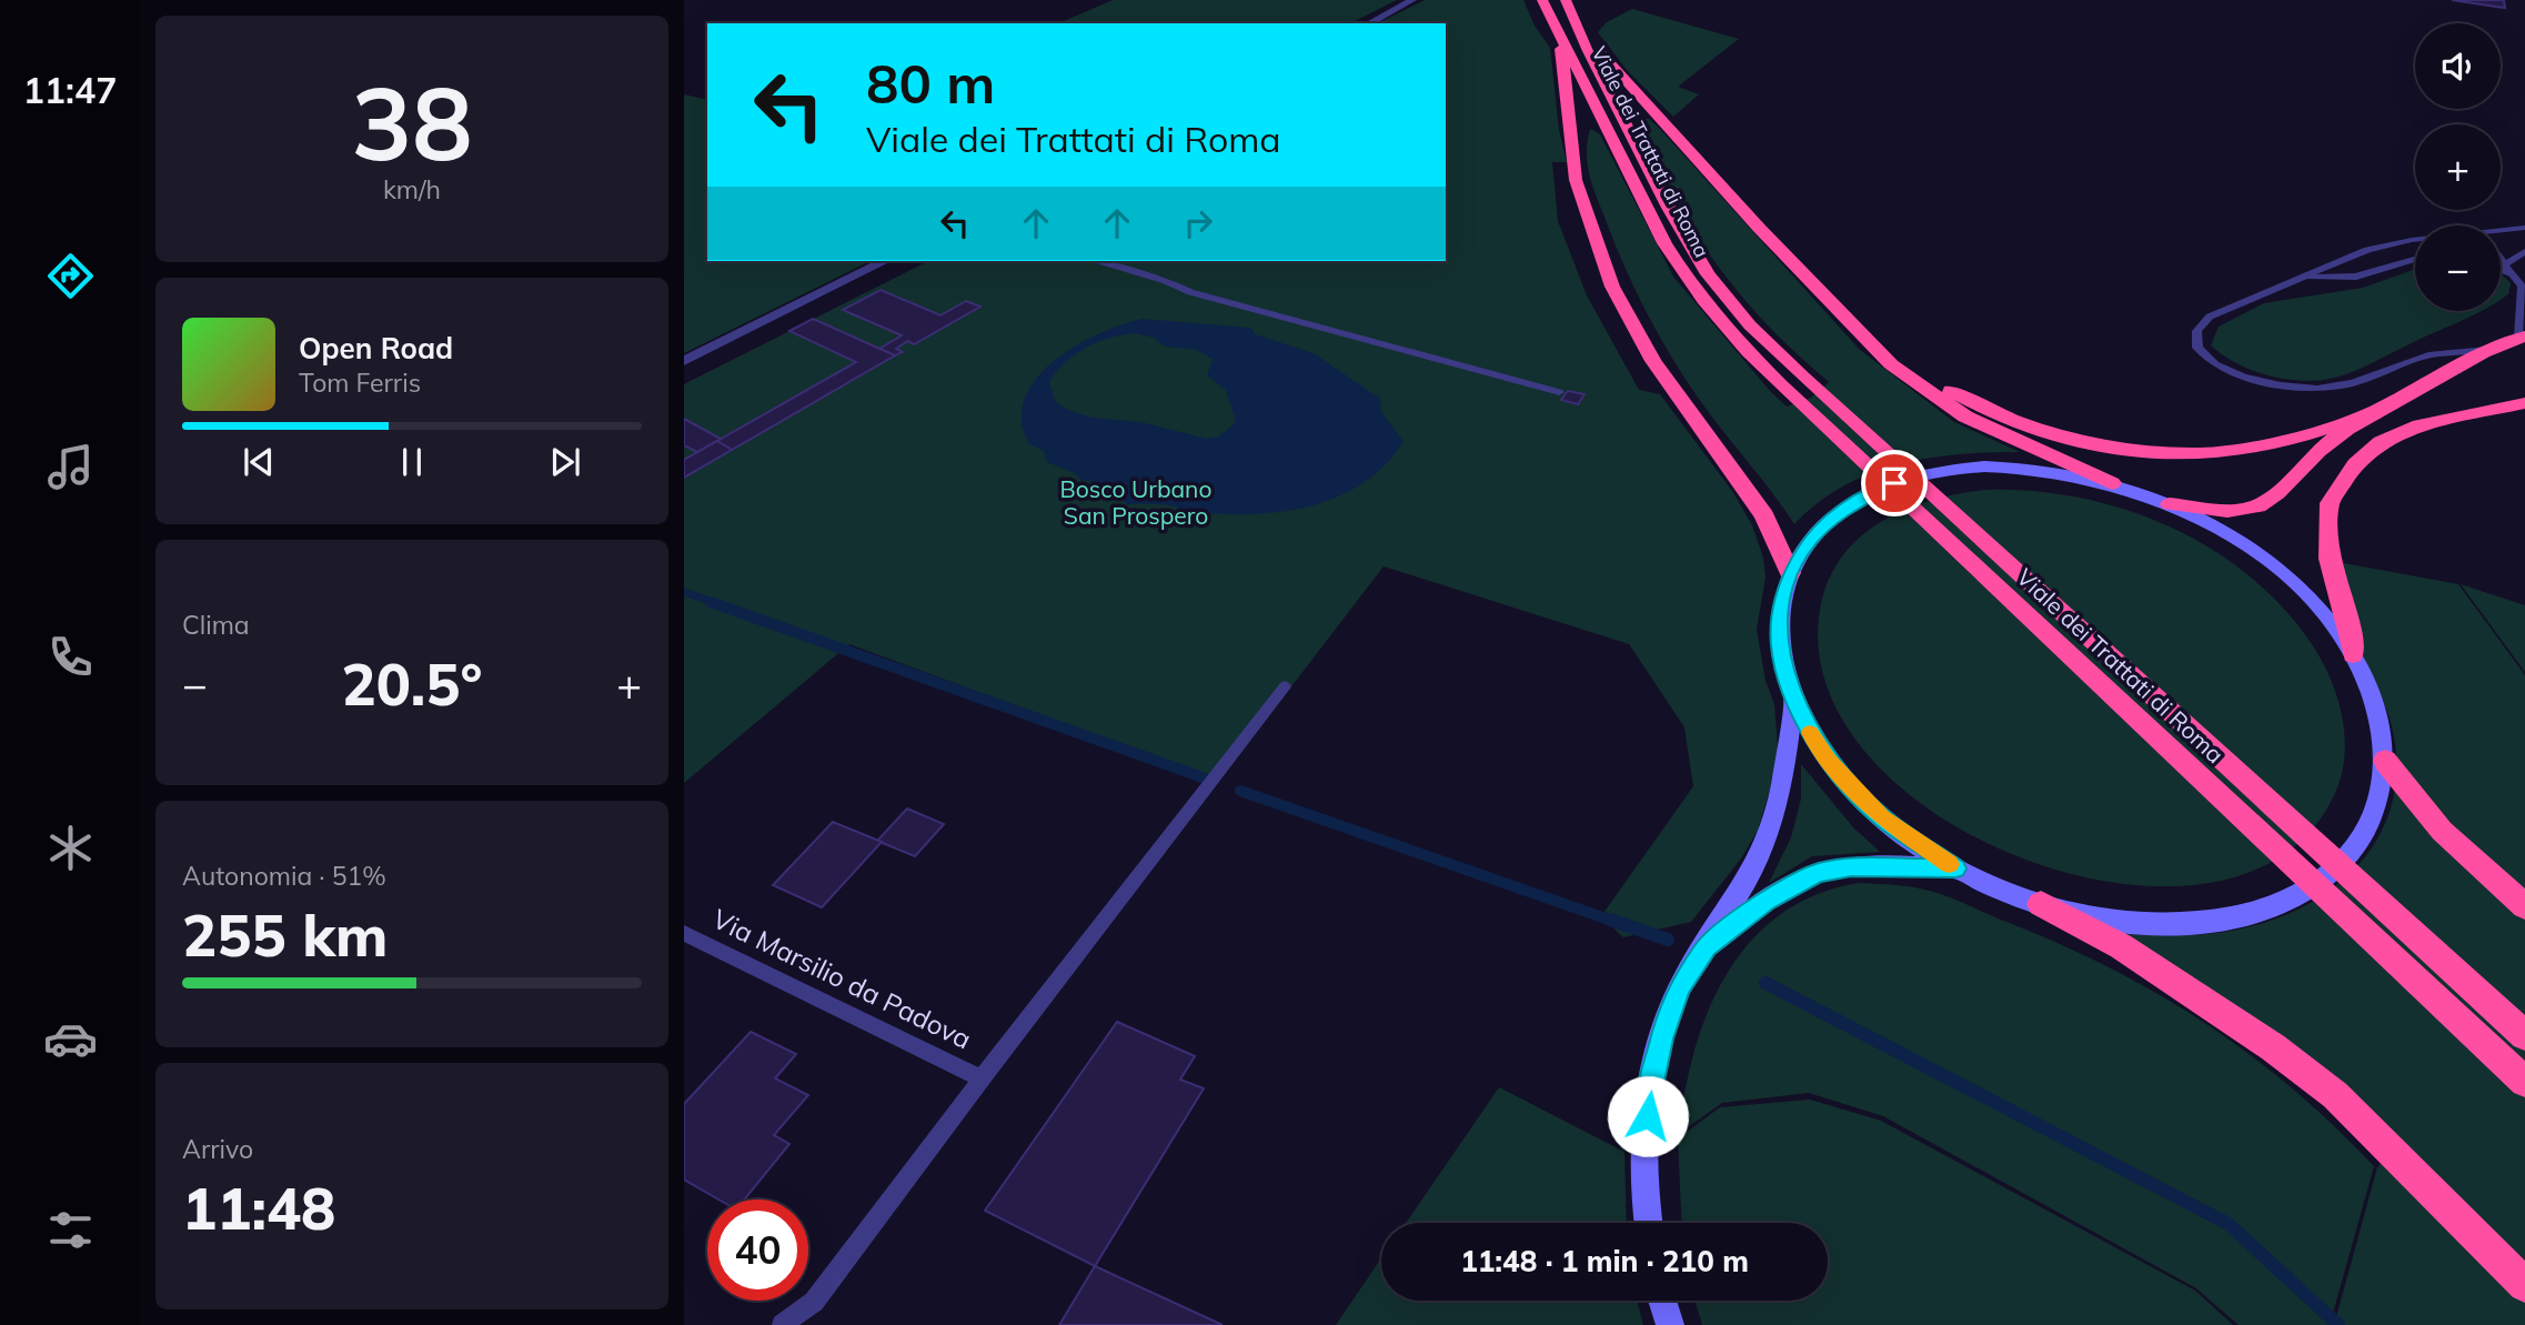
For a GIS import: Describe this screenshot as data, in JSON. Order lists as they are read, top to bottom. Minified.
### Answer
{"streets":{"highway":["Viale dei Trattati di Roma"],"lane":["Via Marsilio da Padova"]},"parks":["Bosco Urbano San Prospero"],"page":{"tabs":"11:47","tile":[["38","km/h"],"Clima",["Autonomia · 51%","255 km"],["Arrivo","11:48"]],"map_buttons":["+","−"],"turn":["80 m","Viale dei Trattati di Roma"],"song":["Open Road","Tom Ferris"],"heat":["−","20.5°","+"],"limit":"40","trip":"11:48 · 1 min · 210 m"}}
